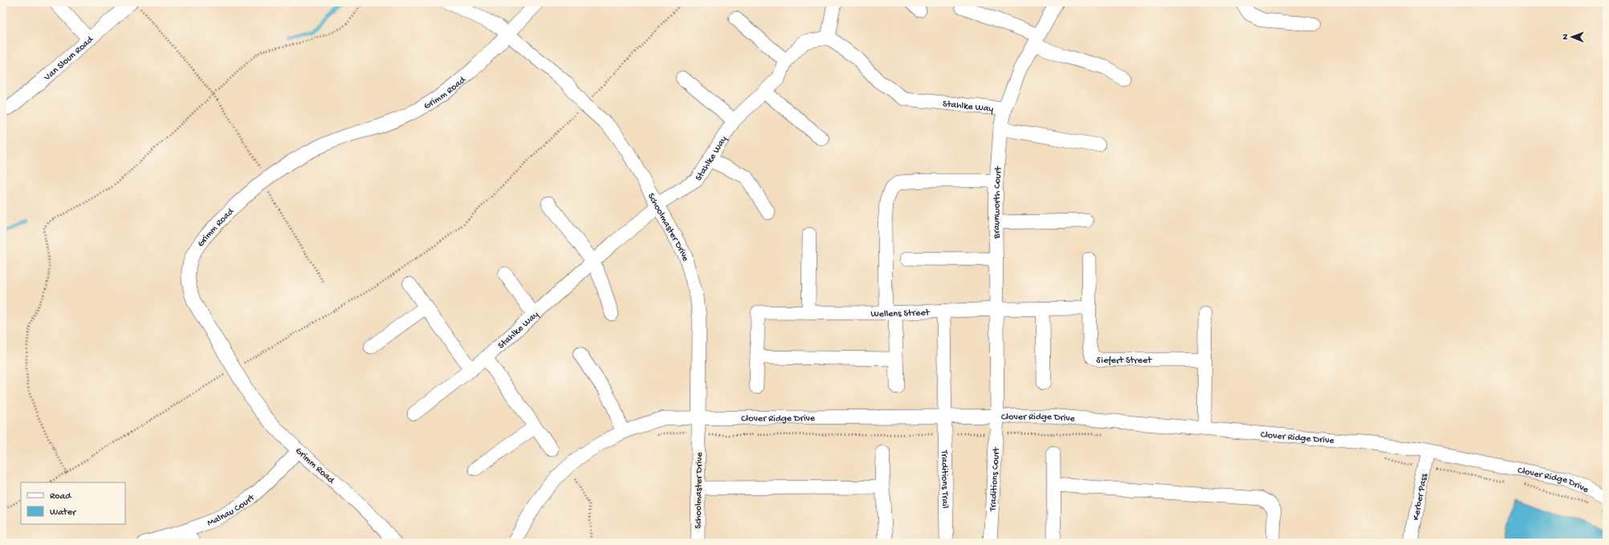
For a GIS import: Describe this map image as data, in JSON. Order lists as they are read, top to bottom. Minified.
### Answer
{"streets":{"street":["Van Sloun Road","Grimm Road","Stahlke Way","Braunworth Court","Schoolmaster Drive","Wellens Street","Siefert Street","Clover Ridge Drive","Traditions Trail","Traditions Court","Kerber Pass","Malnau Court"]},"crossings":[["Grimm Road","Schoolmaster Drive"],["Grimm Road","Malnau Court"],["Stahlke Way","Braunworth Court"],["Stahlke Way","Schoolmaster Drive"],["Braunworth Court","Wellens Street"],["Braunworth Court","Clover Ridge Drive"],["Braunworth Court","Traditions Court"],["Schoolmaster Drive","Clover Ridge Drive"],["Clover Ridge Drive","Traditions Trail"],["Clover Ridge Drive","Traditions Court"],["Clover Ridge Drive","Kerber Pass"]],"legend":["Road","Water"],"north":"left"}
